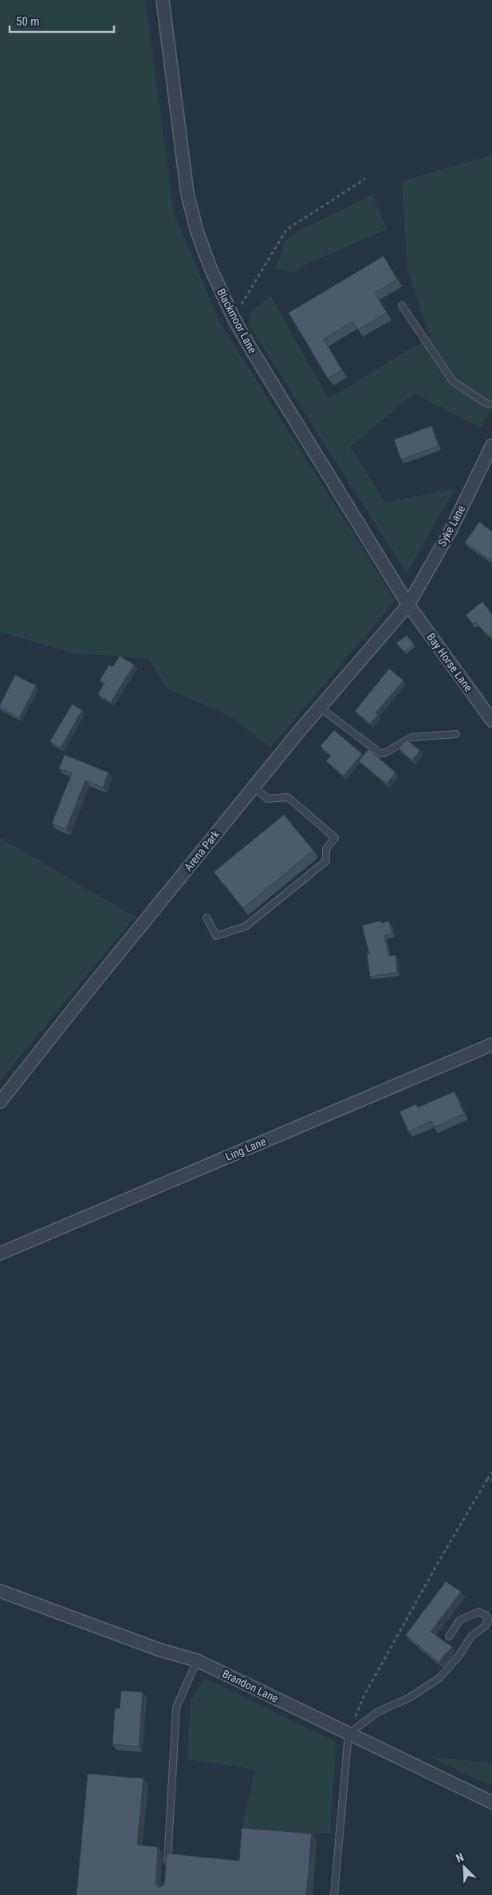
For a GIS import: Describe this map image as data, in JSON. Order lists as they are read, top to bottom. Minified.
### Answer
{"streets":{"street":["Blackmoor Lane","Syke Lane","Bay Horse Lane","Arena Park","Ling Lane","Brandon Lane"]},"crossings":[["Blackmoor Lane","Syke Lane"],["Blackmoor Lane","Bay Horse Lane"],["Blackmoor Lane","Arena Park"],["Syke Lane","Bay Horse Lane"],["Syke Lane","Arena Park"],["Bay Horse Lane","Arena Park"]],"scale_bar":"50 m","north":"top left"}
